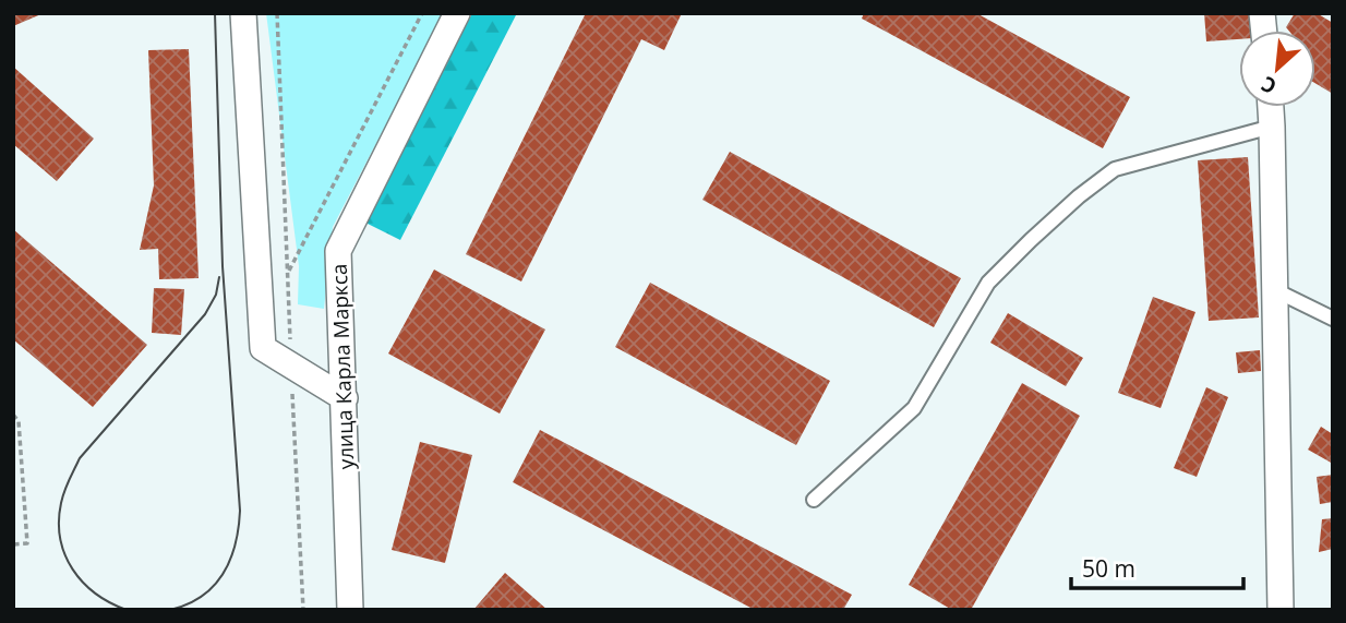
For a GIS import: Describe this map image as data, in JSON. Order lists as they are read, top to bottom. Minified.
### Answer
{"streets":{"street":["улица Карла Маркса"]},"scale_bar":"50 m","north":"bottom left"}
